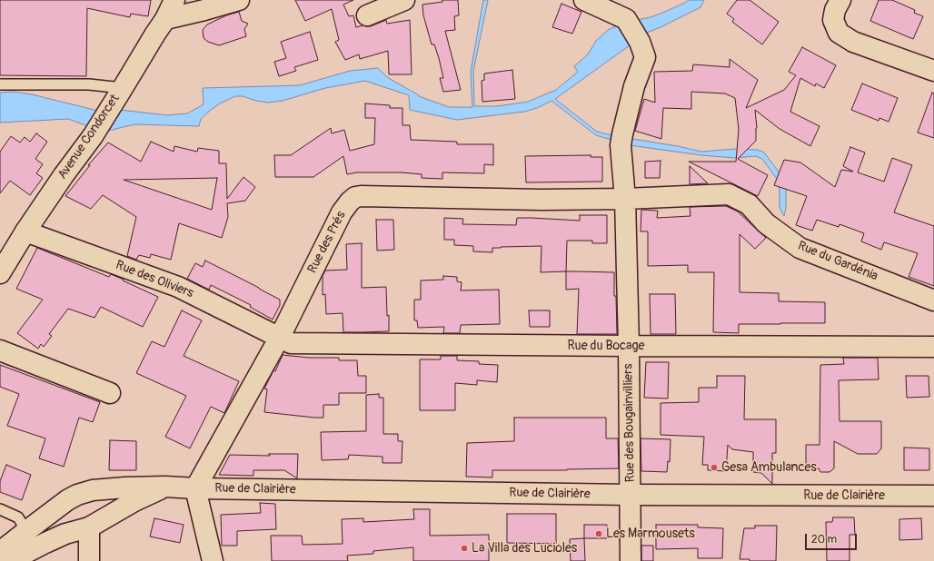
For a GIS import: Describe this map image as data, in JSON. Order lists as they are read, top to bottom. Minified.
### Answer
{"streets":{"street":["Avenue Condorcet","Rue des Prés","Rue du Gardénia","Rue des Oliviers","Rue du Bocage","Rue des Bougainvilliers","Rue de Clairière"]},"crossings":[["Avenue Condorcet","Rue des Oliviers"],["Rue des Prés","Rue du Gardénia"],["Rue des Prés","Rue des Oliviers"],["Rue des Prés","Rue du Bocage"],["Rue des Prés","Rue des Bougainvilliers"],["Rue des Prés","Rue de Clairière"],["Rue du Gardénia","Rue des Bougainvilliers"],["Rue des Oliviers","Rue du Bocage"],["Rue du Bocage","Rue des Bougainvilliers"],["Rue des Bougainvilliers","Rue de Clairière"]],"places":["Gesa Ambulances","Les Marmousets","La Villa des Lucioles"],"scale_bar":"20 m"}
